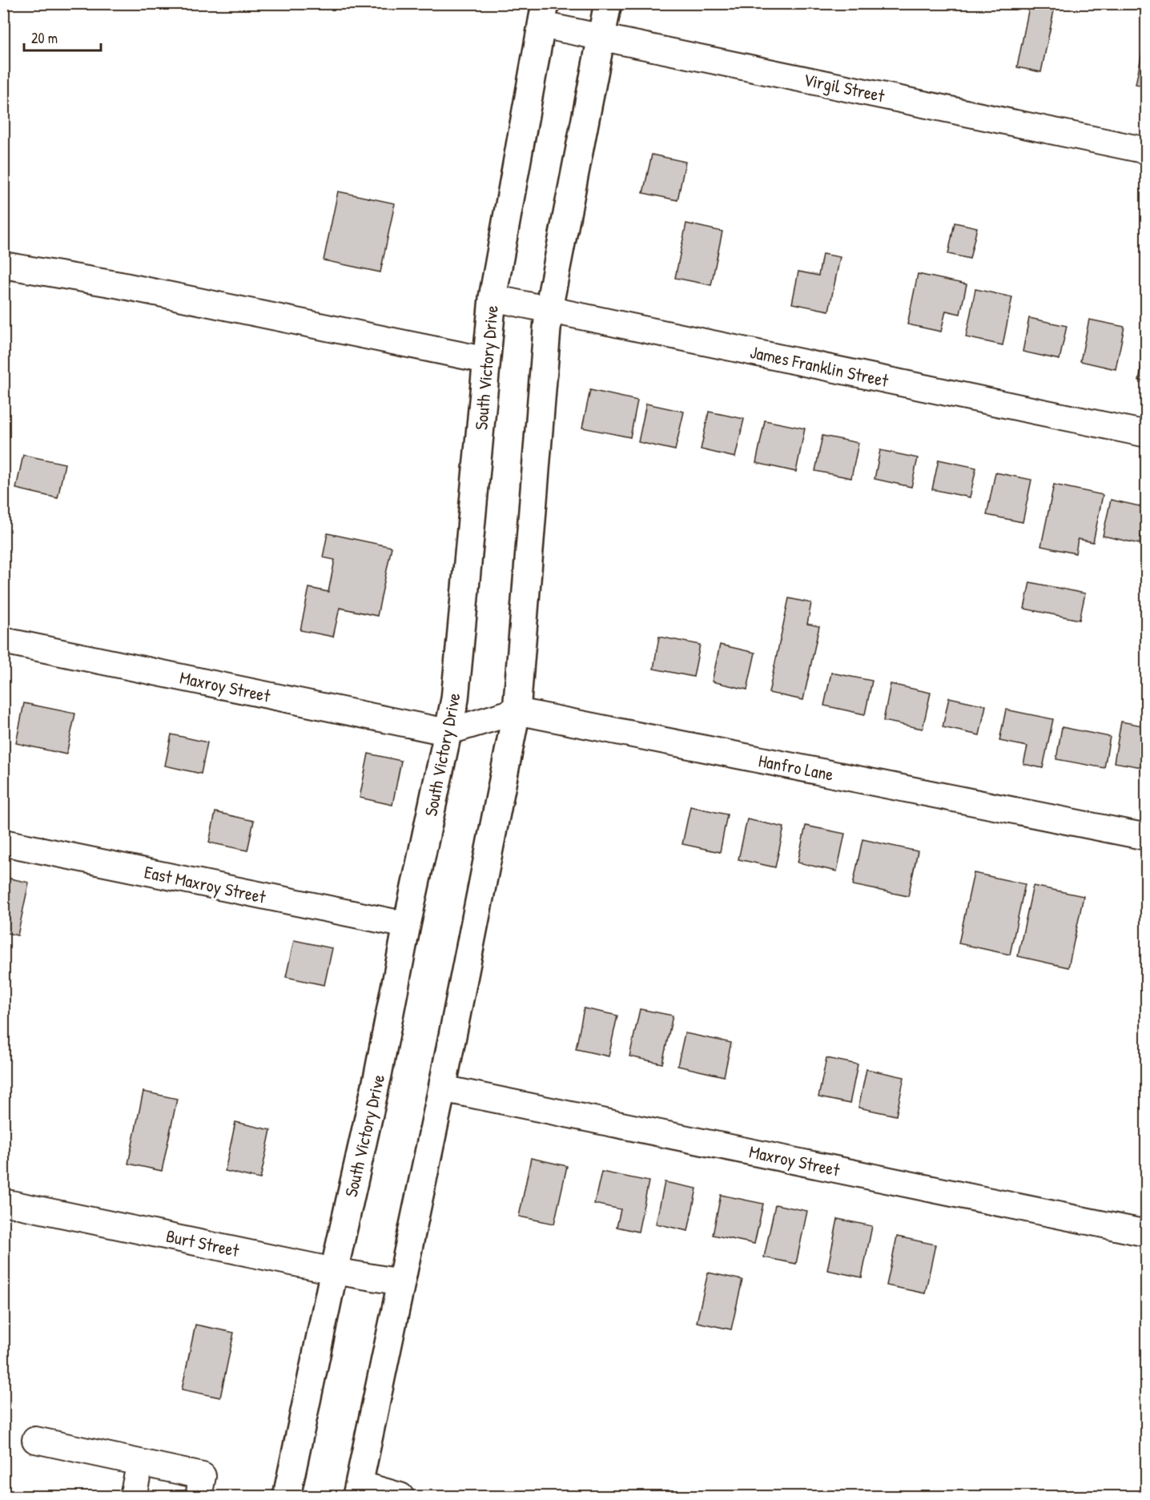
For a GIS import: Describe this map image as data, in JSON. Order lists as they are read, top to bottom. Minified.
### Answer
{"streets":{"main road":["South Victory Drive"],"street":["Virgil Street","James Franklin Street","Maxroy Street","Hanfro Lane","East Maxroy Street","Burt Street"]},"crossings":[["Virgil Street","South Victory Drive"],["James Franklin Street","South Victory Drive"],["South Victory Drive","Maxroy Street"],["South Victory Drive","Hanfro Lane"],["South Victory Drive","East Maxroy Street"],["South Victory Drive","Burt Street"],["Maxroy Street","Hanfro Lane"]],"scale_bar":"20 m"}
